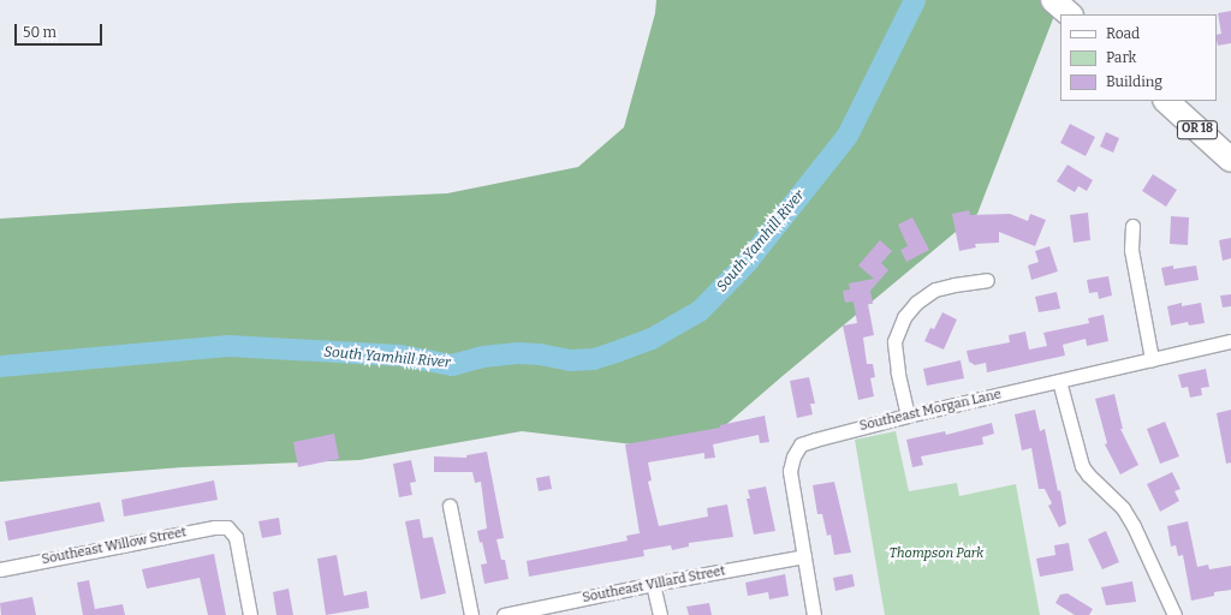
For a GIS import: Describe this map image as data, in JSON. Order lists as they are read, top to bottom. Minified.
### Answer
{"streets":{"highway":["OR 18"],"street":["Southeast Morgan Lane","Southeast Willow Street","Southeast Villard Street"]},"crossings":[["Southeast Morgan Lane","Southeast Villard Street"]],"water":["South Yamhill River"],"parks":["Thompson Park"],"legend":["Road","Park","Building"],"scale_bar":"50 m"}
